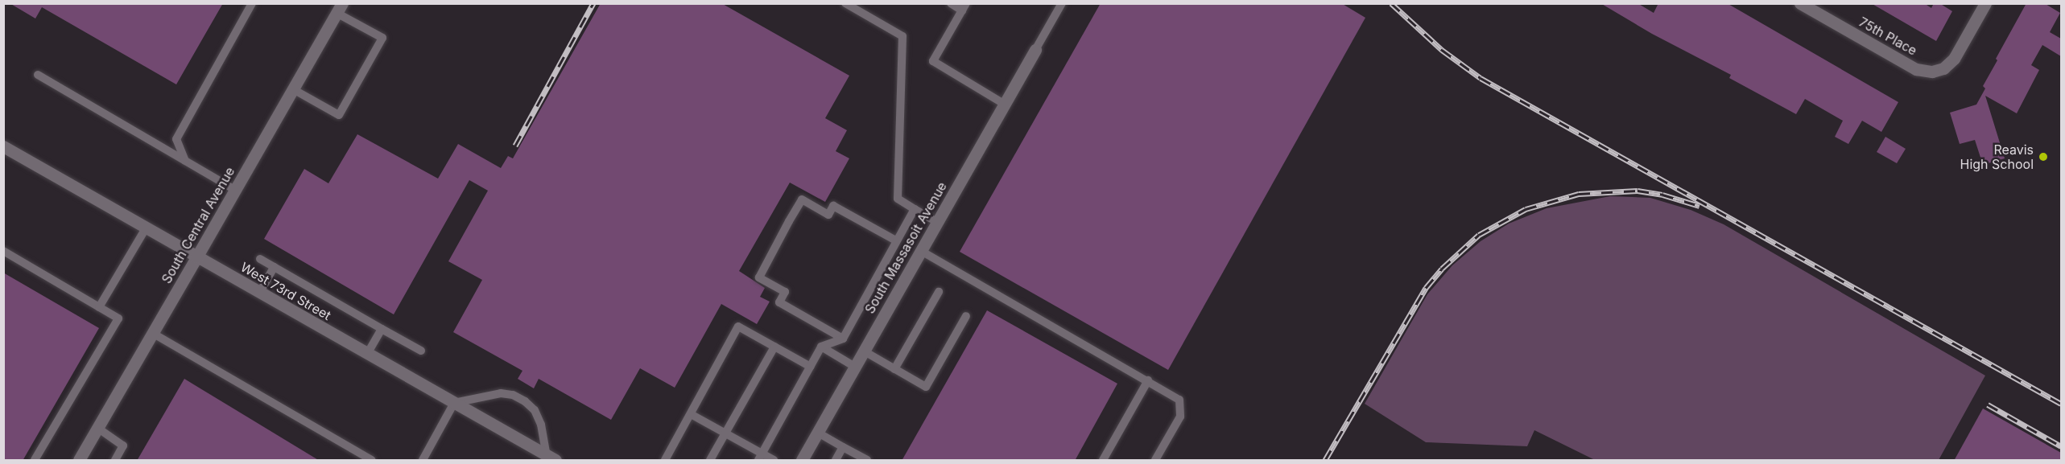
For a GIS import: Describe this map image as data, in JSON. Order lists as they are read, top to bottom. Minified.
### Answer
{"streets":{"street":["75th Place","South Central Avenue","South Massasoit Avenue","West 73rd Street"]},"crossings":[["South Central Avenue","West 73rd Street"]],"places":["Reavis High School"]}
